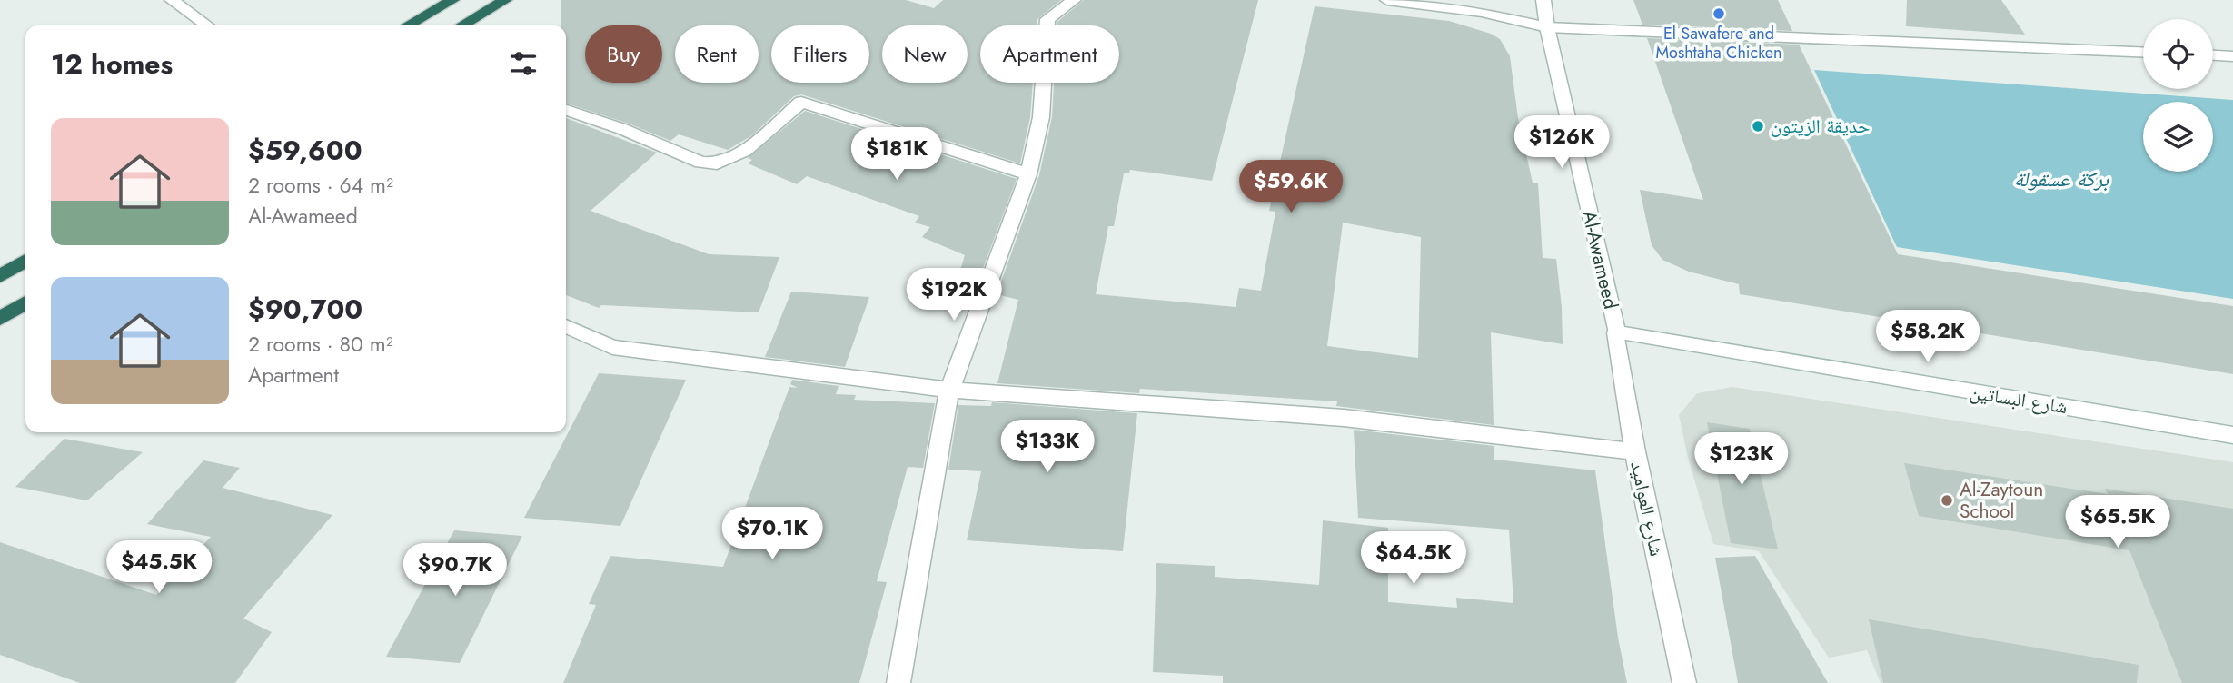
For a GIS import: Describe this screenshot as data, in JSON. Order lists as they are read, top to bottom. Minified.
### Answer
{"streets":{"street":["Al-Awameed","شارع البساتين","شارع العواميد"]},"crossings":[["Al-Awameed","شارع البساتين"],["Al-Awameed","شارع العواميد"],["شارع البساتين","شارع العواميد"]],"water":["بركة عسقولة"],"places":["El Sawafere and Moshtaha Chicken","حديقة الزيتون","Al-Zaytoun School"],"page":{"chip":["Buy","Rent","Filters","New","Apartment"],"heading":"12 homes","list":[{"name":"$59,600","note":"2 rooms · 64 m² · Al-Awameed"},{"name":"$90,700","note":"2 rooms · 80 m² · Apartment"}],"price":["$126K","$181K","$59.6K","$192K","$58.2K","$133K","$123K","$65.5K","$70.1K","$64.5K","$45.5K","$90.7K"]}}
